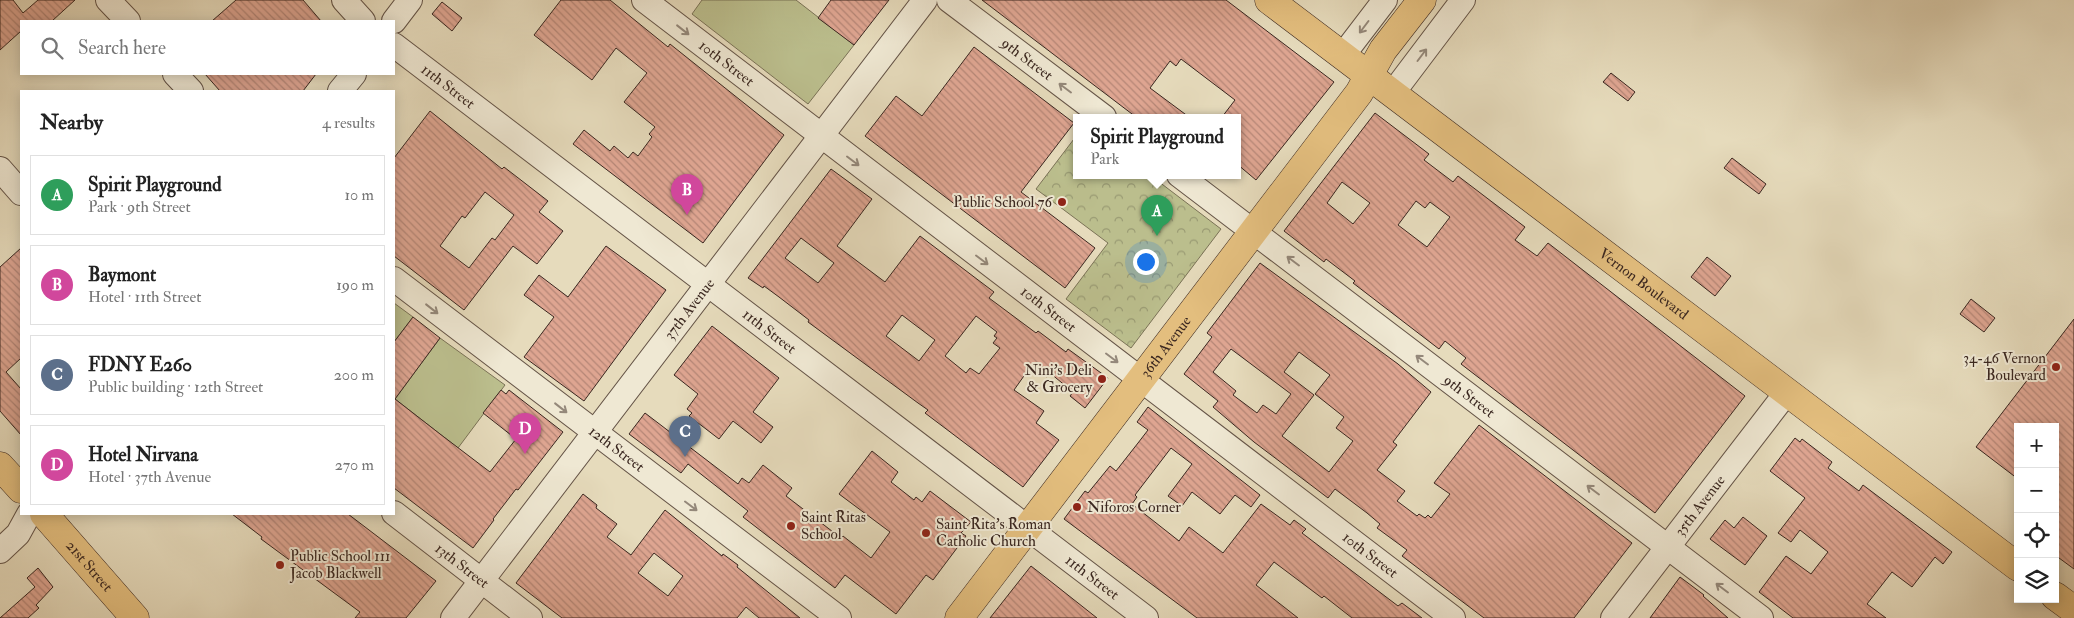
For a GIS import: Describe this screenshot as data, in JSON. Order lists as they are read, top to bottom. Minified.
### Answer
{"streets":{"main road":["Vernon Boulevard","36th Avenue","21st Street"],"street":["9th Street","10th Street","11th Street","37th Avenue","12th Street","35th Avenue","13th Street"]},"crossings":[["9th Street","36th Avenue"],["9th Street","35th Avenue"],["10th Street","37th Avenue"],["10th Street","36th Avenue"],["11th Street","37th Avenue"],["11th Street","36th Avenue"],["Vernon Boulevard","36th Avenue"],["Vernon Boulevard","35th Avenue"],["37th Avenue","12th Street"],["37th Avenue","13th Street"]],"one_way":["9th Street","10th Street","12th Street"],"places":["Public School 76","34-46 Vernon Boulevard","Nini's Deli & Grocery","Niforos Corner","Saint Ritas School","Saint Rita's Roman Catholic Church","Public School 111 Jacob Blackwell"],"page":{"search":"Search here","heading":["Nearby","4 results"],"popup":["Spirit Playground","Park"],"list":[{"mark":"A","name":"Spirit Playground","note":"Park · 9th Street","value":"10 m"},{"mark":"B","name":"Baymont","note":"Hotel · 11th Street","value":"190 m"},{"mark":"C","name":"FDNY E260","note":"Public building · 12th Street","value":"200 m"},{"mark":"D","name":"Hotel Nirvana","note":"Hotel · 37th Avenue","value":"270 m"}],"pins":["B","A","D","C"],"map_buttons":["+","−"]}}
